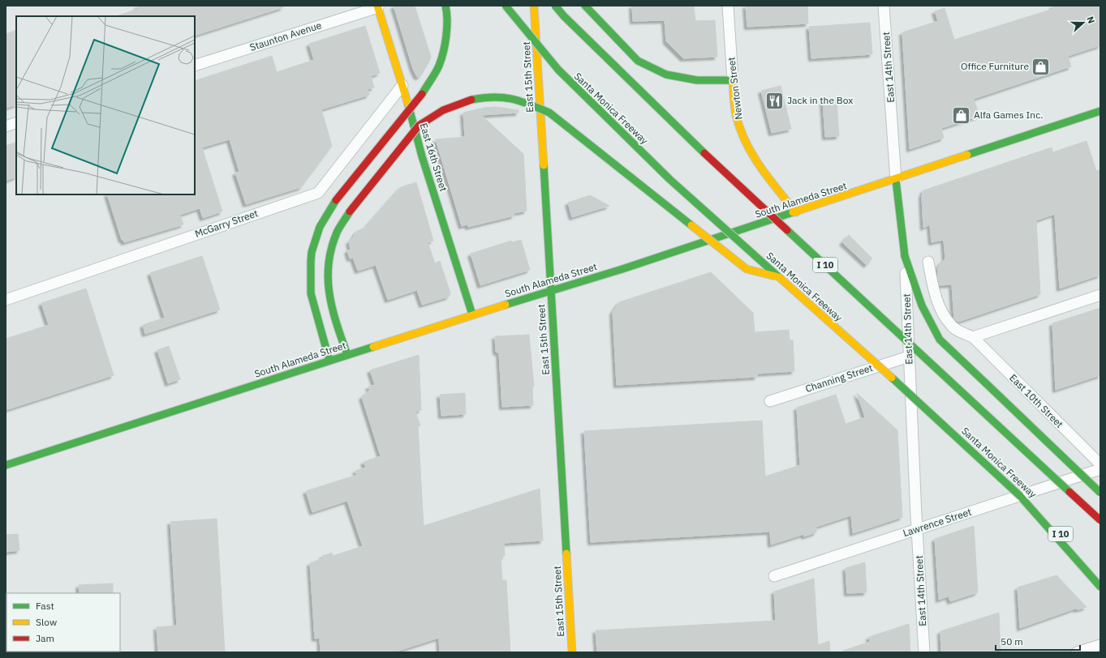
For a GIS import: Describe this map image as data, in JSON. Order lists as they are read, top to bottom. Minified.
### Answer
{"streets":{"main road":["East 14th Street","East 15th Street","Newton Street","Santa Monica Freeway","East 16th Street","South Alameda Street","I 10"],"street":["Staunton Avenue","McGarry Street","Channing Street","East 10th Street","Lawrence Street"]},"crossings":[["Staunton Avenue","East 16th Street"],["East 14th Street","South Alameda Street"],["East 14th Street","Channing Street"],["East 14th Street","Lawrence Street"],["East 15th Street","South Alameda Street"],["Newton Street","South Alameda Street"],["East 16th Street","South Alameda Street"],["East 16th Street","McGarry Street"]],"places":{"shop":["Office Furniture","Alfa Games Inc."],"restaurant":["Jack in the Box"]},"legend":["Fast","Slow","Jam"],"scale_bar":"50 m","north":"right"}
